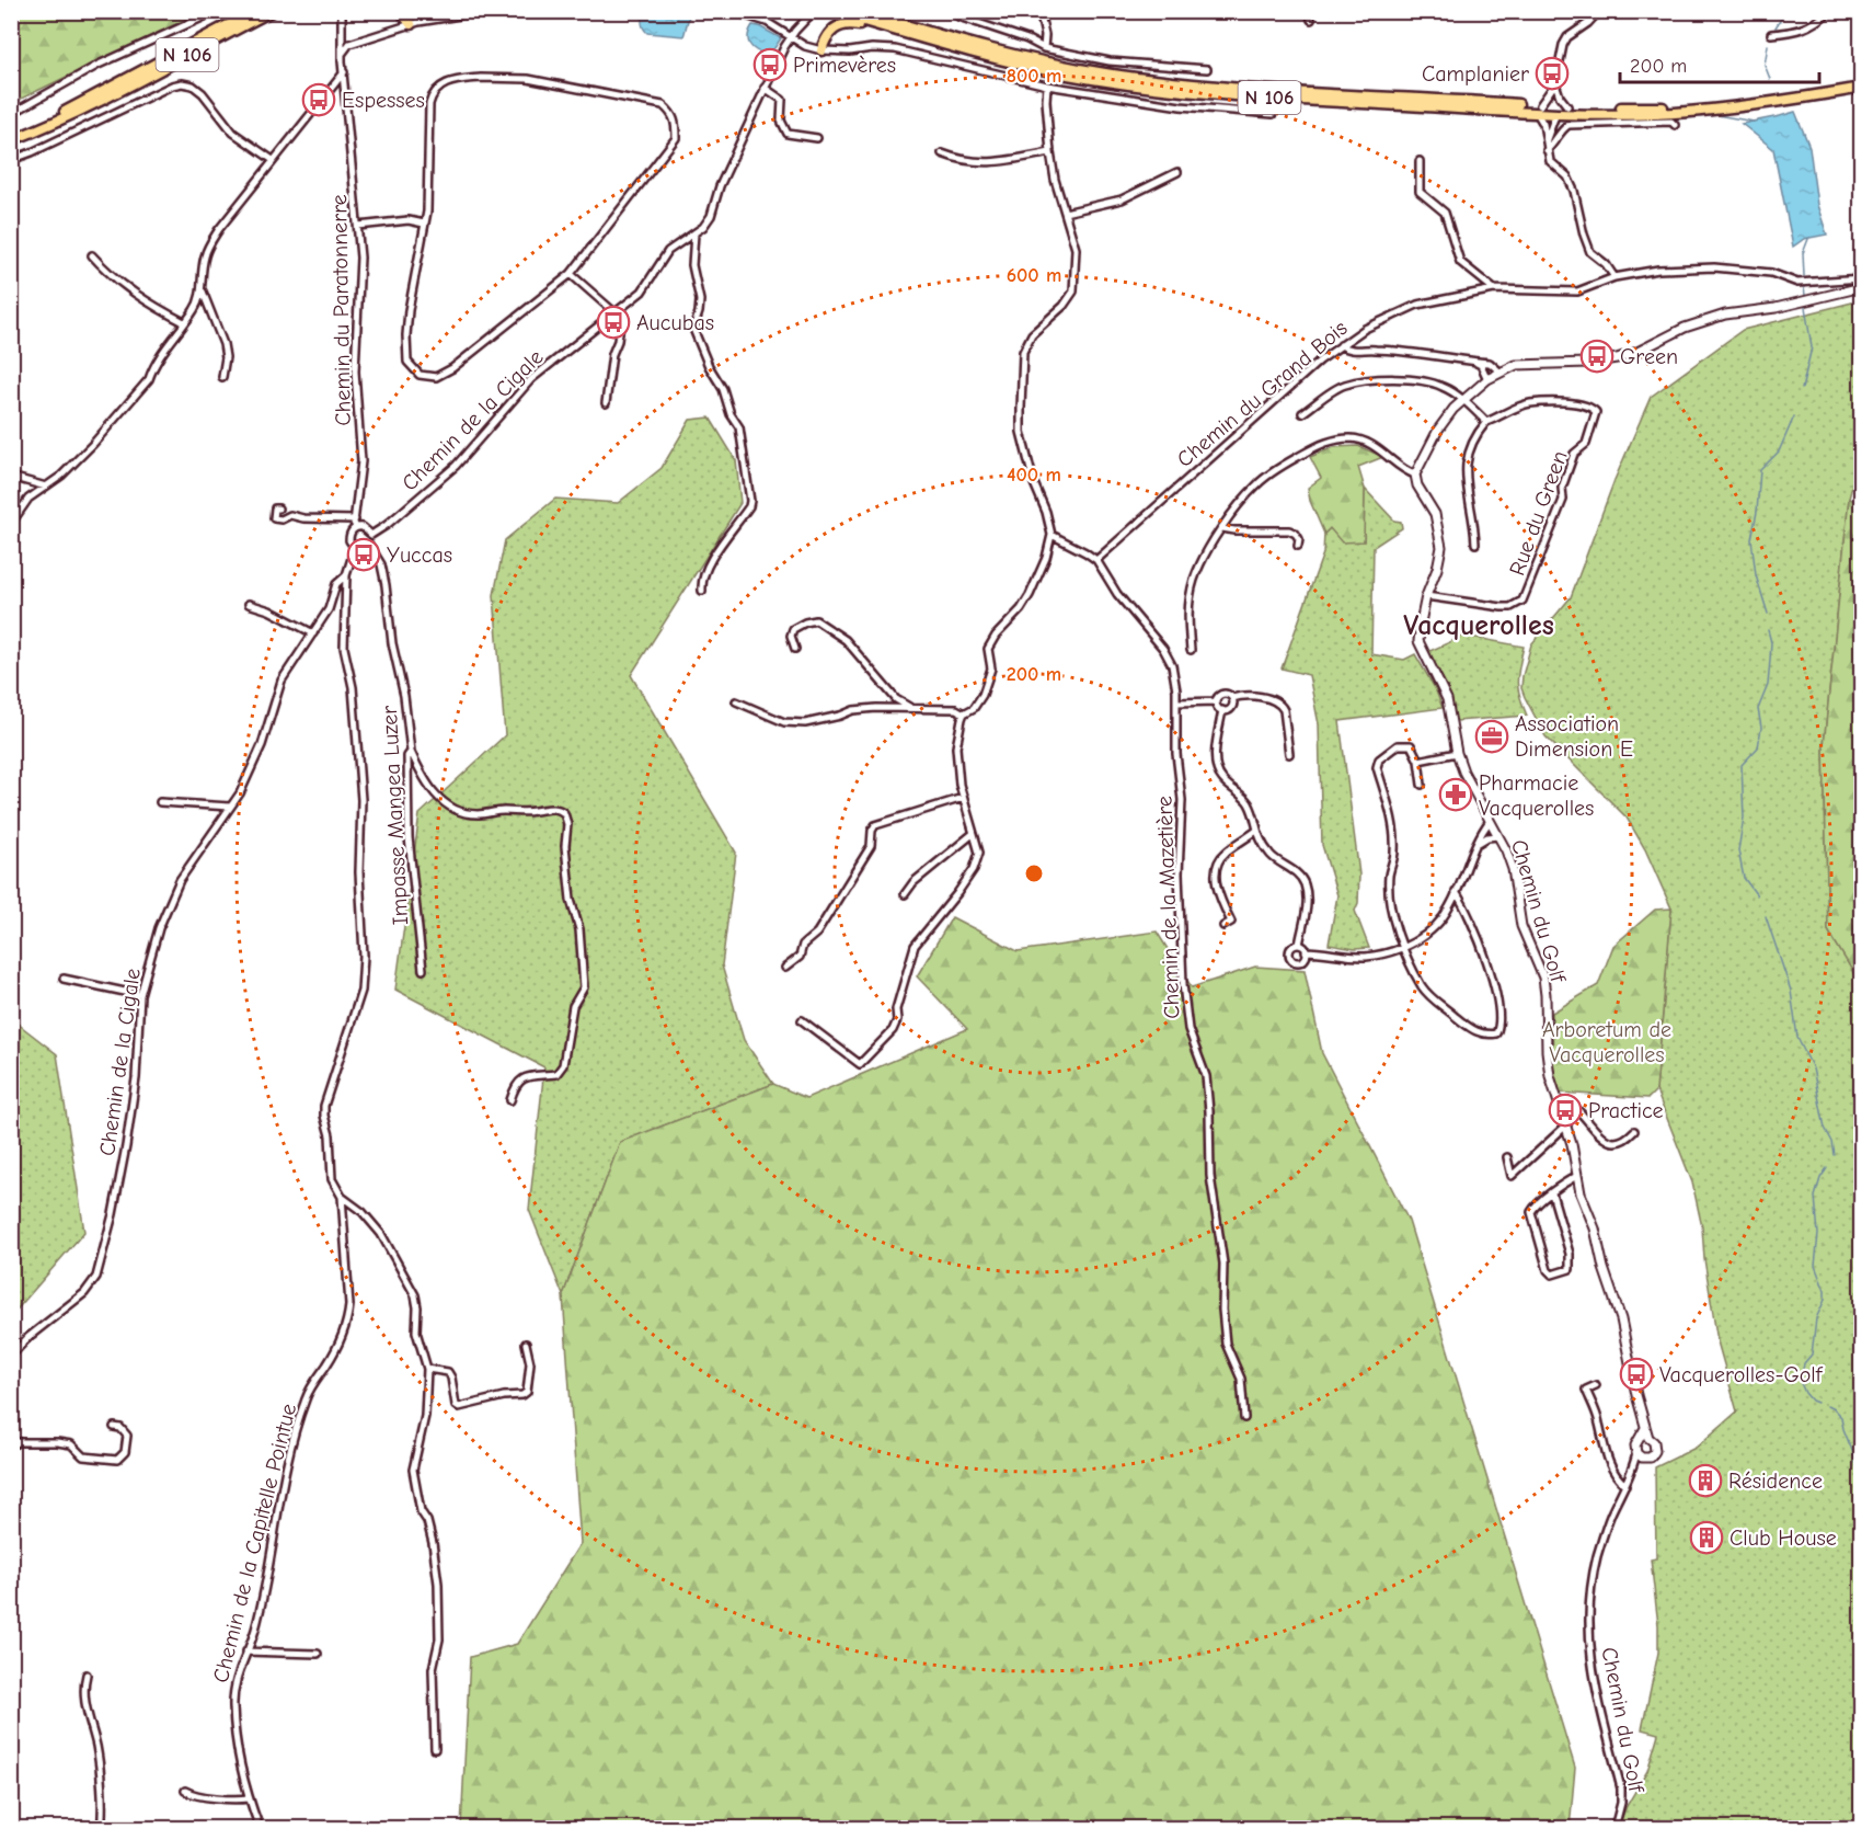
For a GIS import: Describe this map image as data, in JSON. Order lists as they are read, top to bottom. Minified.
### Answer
{"streets":{"main road":["N 106"],"street":["Chemin du Paratonnerre","Chemin du Grand Bois","Chemin de la Cigale","Rue du Green","Impasse Mangea Luzer","Chemin de la Mazetière","Chemin du Golf","Chemin de la Capitelle Pointue"]},"crossings":[["Chemin du Paratonnerre","Chemin de la Cigale"],["Chemin du Paratonnerre","Impasse Mangea Luzer"],["Chemin du Grand Bois","Chemin de la Mazetière"],["Chemin de la Cigale","Impasse Mangea Luzer"],["Chemin de la Cigale","Chemin de la Capitelle Pointue"],["Rue du Green","Chemin du Golf"]],"districts":["Vacquerolles"],"parks":["Arboretum de Vacquerolles"],"places":{"bus stop":["Primevères","Camplanier","Espesses","Aucubas","Green","Yuccas","Practice","Vacquerolles-Golf"],"office":["Association Dimension E"],"pharmacy":["Pharmacie Vacquerolles"],"building":["Résidence","Club House"]},"scale_bar":"200 m","rings":["800 m","600 m","400 m","200 m"]}
